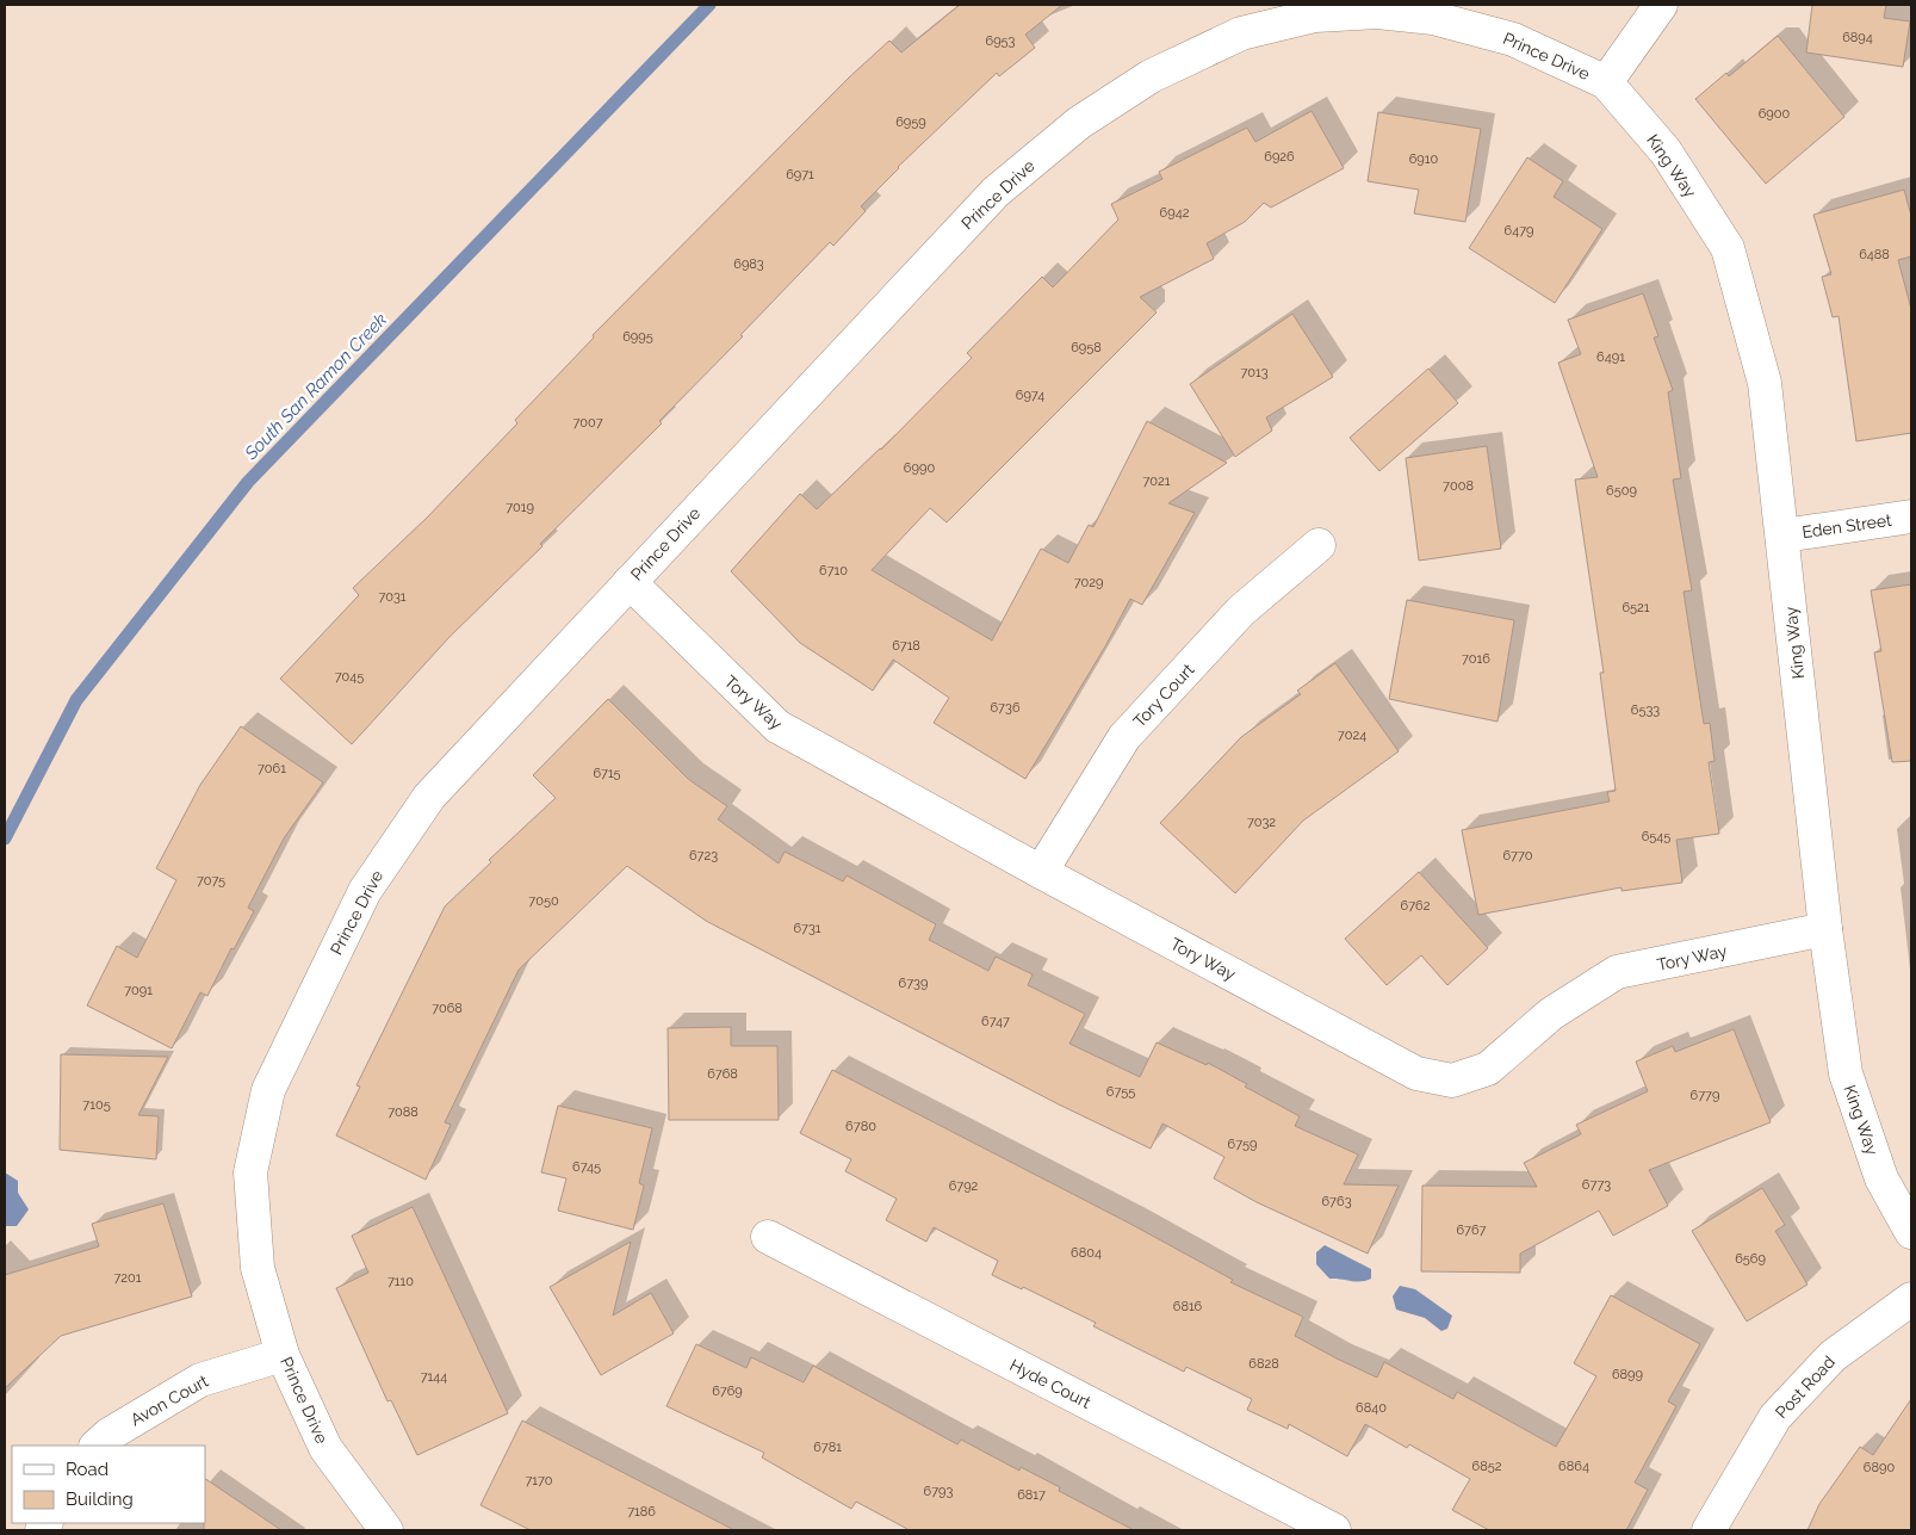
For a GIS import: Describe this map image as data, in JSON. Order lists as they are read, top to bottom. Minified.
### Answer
{"streets":{"street":["Prince Drive","King Way","Eden Street","Tory Court","Tory Way","Hyde Court","Post Road","Avon Court"]},"crossings":[["Prince Drive","King Way"],["Prince Drive","Tory Way"],["Prince Drive","Avon Court"],["King Way","Eden Street"],["King Way","Tory Way"],["Tory Court","Tory Way"]],"water":["South San Ramon Creek"],"house_numbers":["6894","6953","6900","6959","6926","6910","6971","6942","6479","6488","6983","6995","6958","6491","7013","6974","7007","6990","7021","7008","6509","7019","6710","7029","7031","6521","6718","7016","7045","6736","6533","7024","7061","6715","7032","6545","6723","6770","7075","7050","6762","6731","6739","7091","7068","6747","6768","6755","6779","7105","7088","6780","6759","6745","6773","6792","6763","6767","6804","6569","7201","7110","6816","6828","6899","7144","6769","6840","6781","6852","6864","6890","7170","6793","6817","7186"],"legend":["Road","Building"]}
